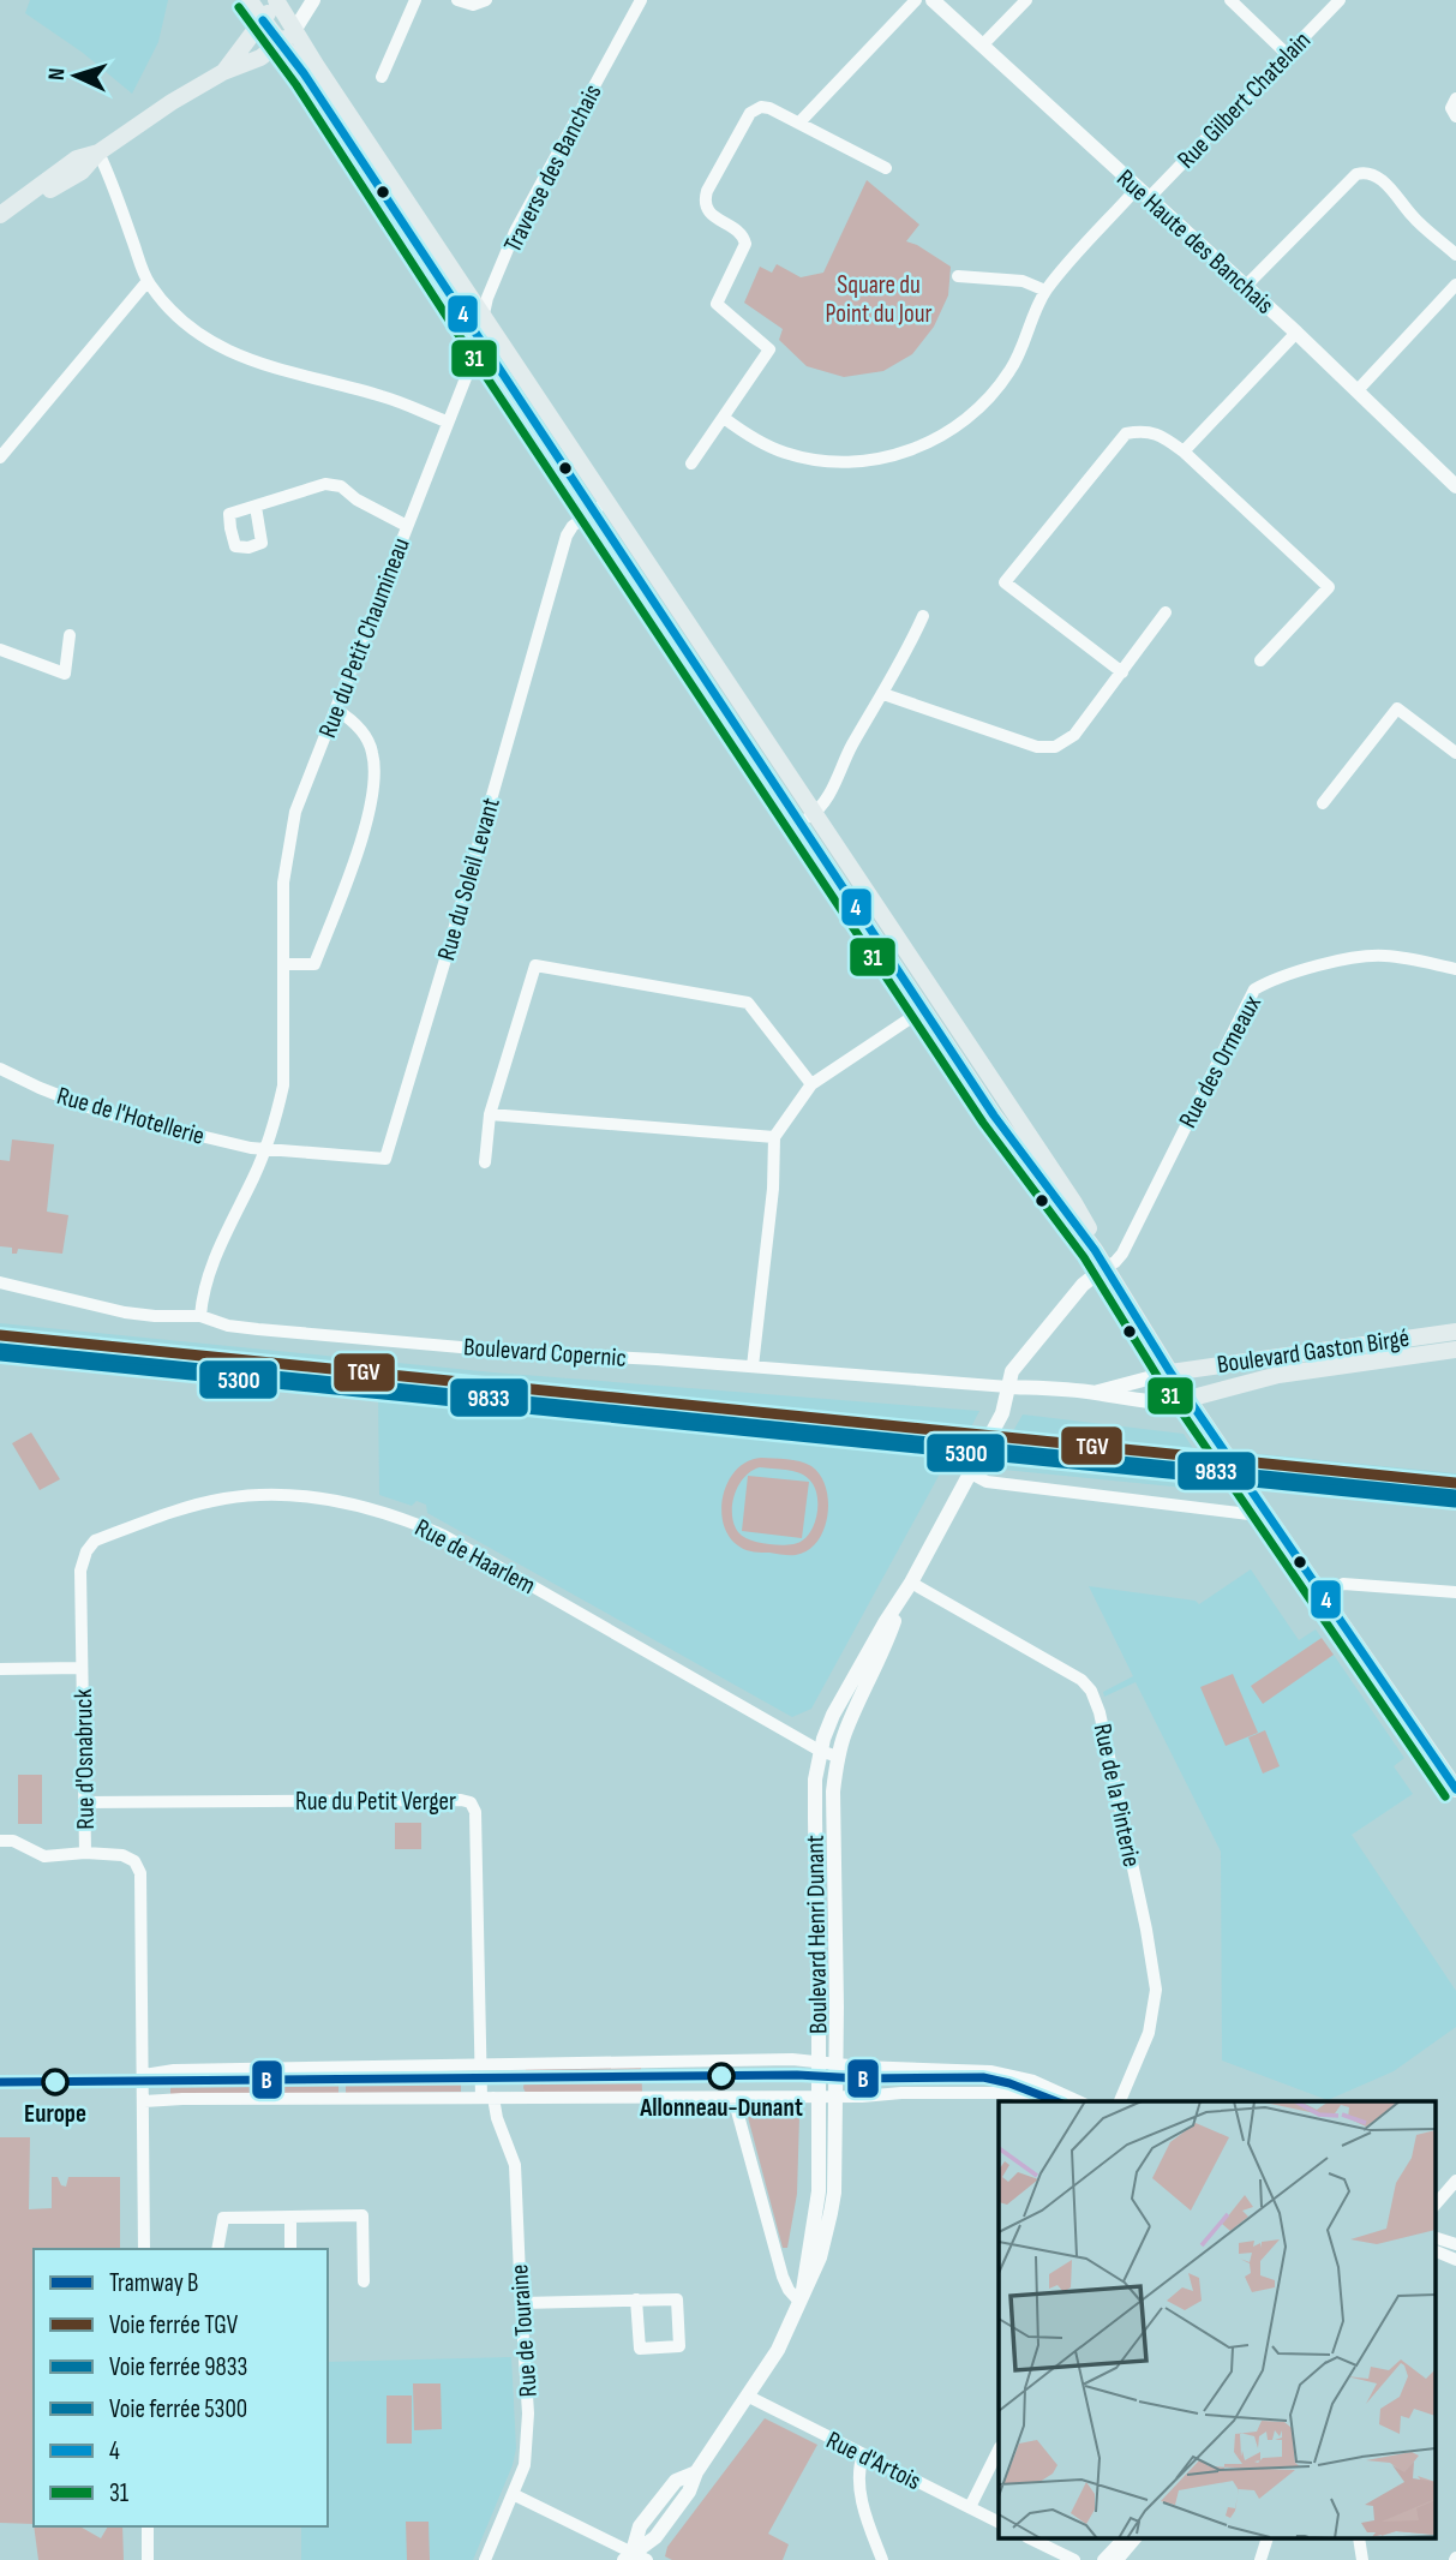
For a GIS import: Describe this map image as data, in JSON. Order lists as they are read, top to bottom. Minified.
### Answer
{"streets":{"main road":["Boulevard Gaston Birgé"],"street":["Rue Gilbert Chatelain","Traverse des Banchais","Rue Haute des Banchais","Rue du Petit Chaumineau","Rue du Soleil Levant","Rue des Ormeaux","Rue de l'Hotellerie","Boulevard Copernic","Rue de Haarlem","Rue d'Osnabruck","Rue de la Pinterie","Rue du Petit Verger","Boulevard Henri Dunant","Rue de Touraine","Rue d'Artois"]},"crossings":[["Rue Gilbert Chatelain","Rue Haute des Banchais"],["Traverse des Banchais","Rue du Petit Chaumineau"],["Rue du Petit Chaumineau","Rue du Soleil Levant"],["Rue du Petit Chaumineau","Rue de l'Hotellerie"],["Rue du Petit Chaumineau","Boulevard Copernic"],["Rue du Soleil Levant","Rue de l'Hotellerie"],["Rue des Ormeaux","Boulevard Henri Dunant"],["Boulevard Gaston Birgé","Boulevard Copernic"],["Boulevard Copernic","Boulevard Henri Dunant"],["Rue de Haarlem","Rue d'Osnabruck"],["Rue de Haarlem","Boulevard Henri Dunant"],["Rue d'Osnabruck","Rue du Petit Verger"],["Rue de la Pinterie","Boulevard Henri Dunant"],["Rue du Petit Verger","Rue de Touraine"],["Boulevard Henri Dunant","Rue d'Artois"]],"parks":["Square du Point du Jour"],"places":["Allonneau-Dunant","Europe"],"lines":["transit line 31","transit line 4","rail line TGV","rail line 9833","rail line 5300","tram line B"],"legend":["Tramway B","Voie ferrée TGV","Voie ferrée 9833","Voie ferrée 5300","4","31"],"north":"left"}
